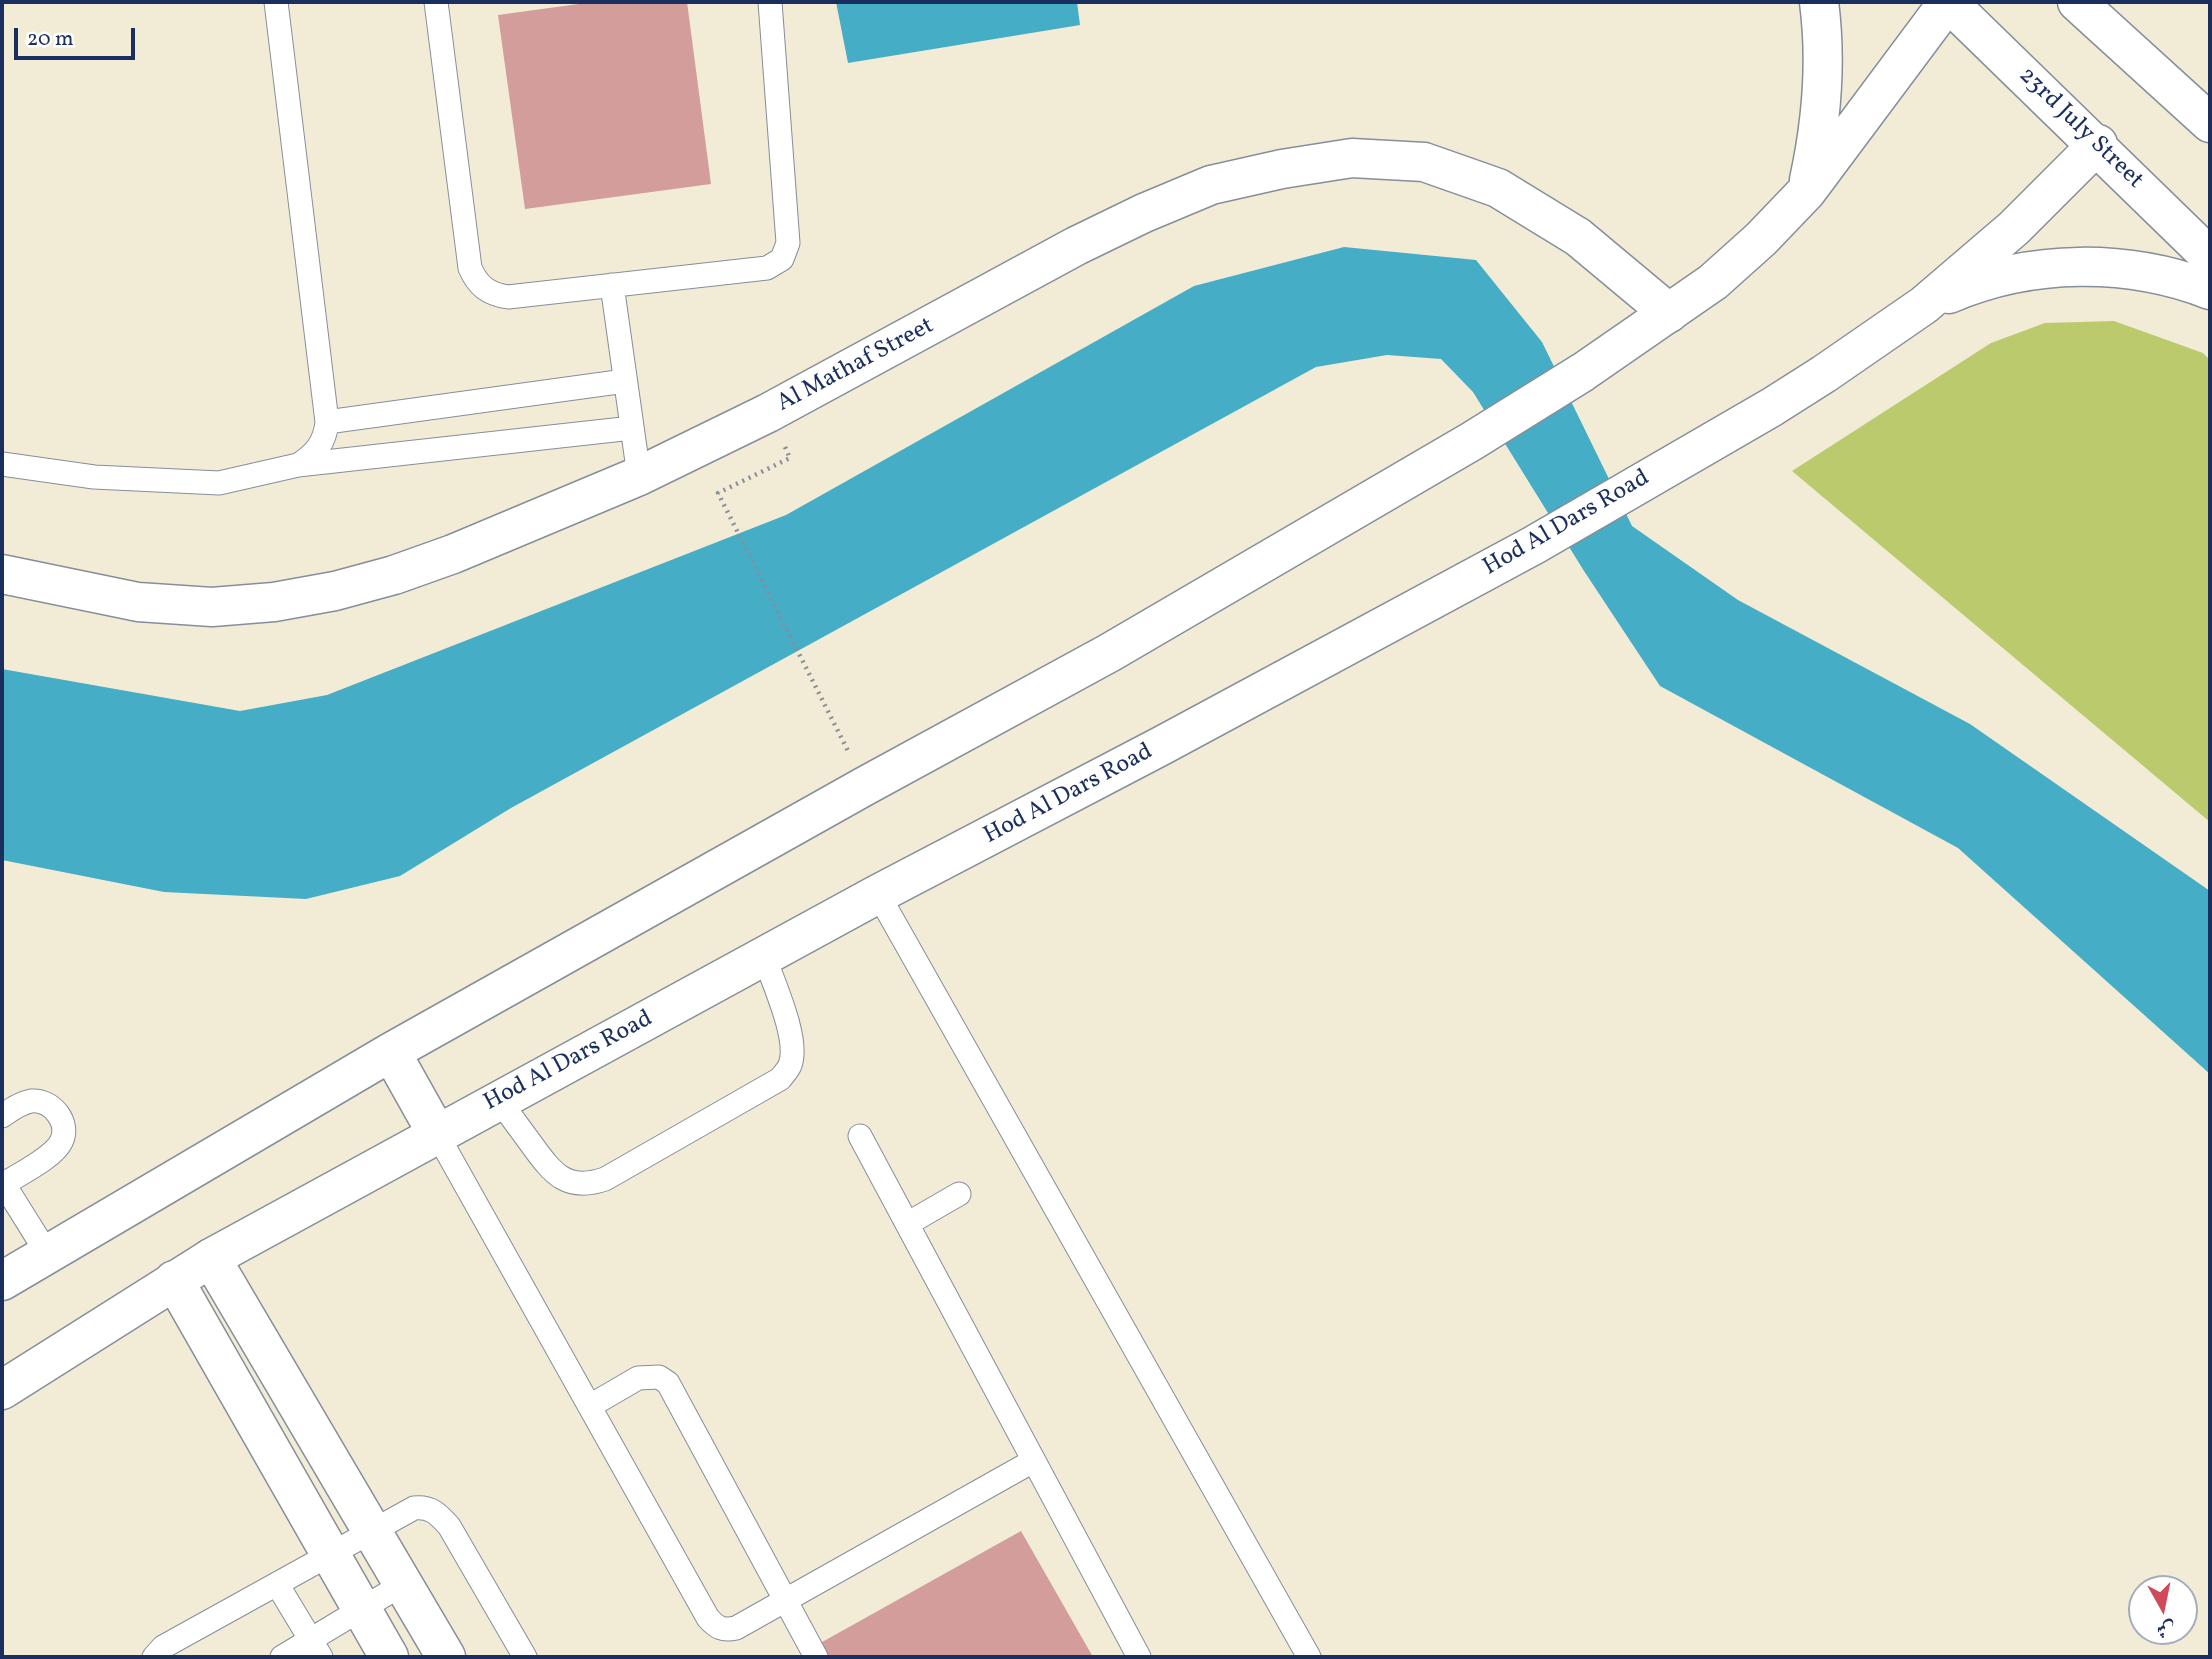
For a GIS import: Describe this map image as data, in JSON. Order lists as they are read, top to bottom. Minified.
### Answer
{"streets":{"main road":["23rd July Street","Al Mathaf Street","Hod Al Dars Road"]},"crossings":[["23rd July Street","Hod Al Dars Road"]],"scale_bar":"20 m","north":"bottom"}
